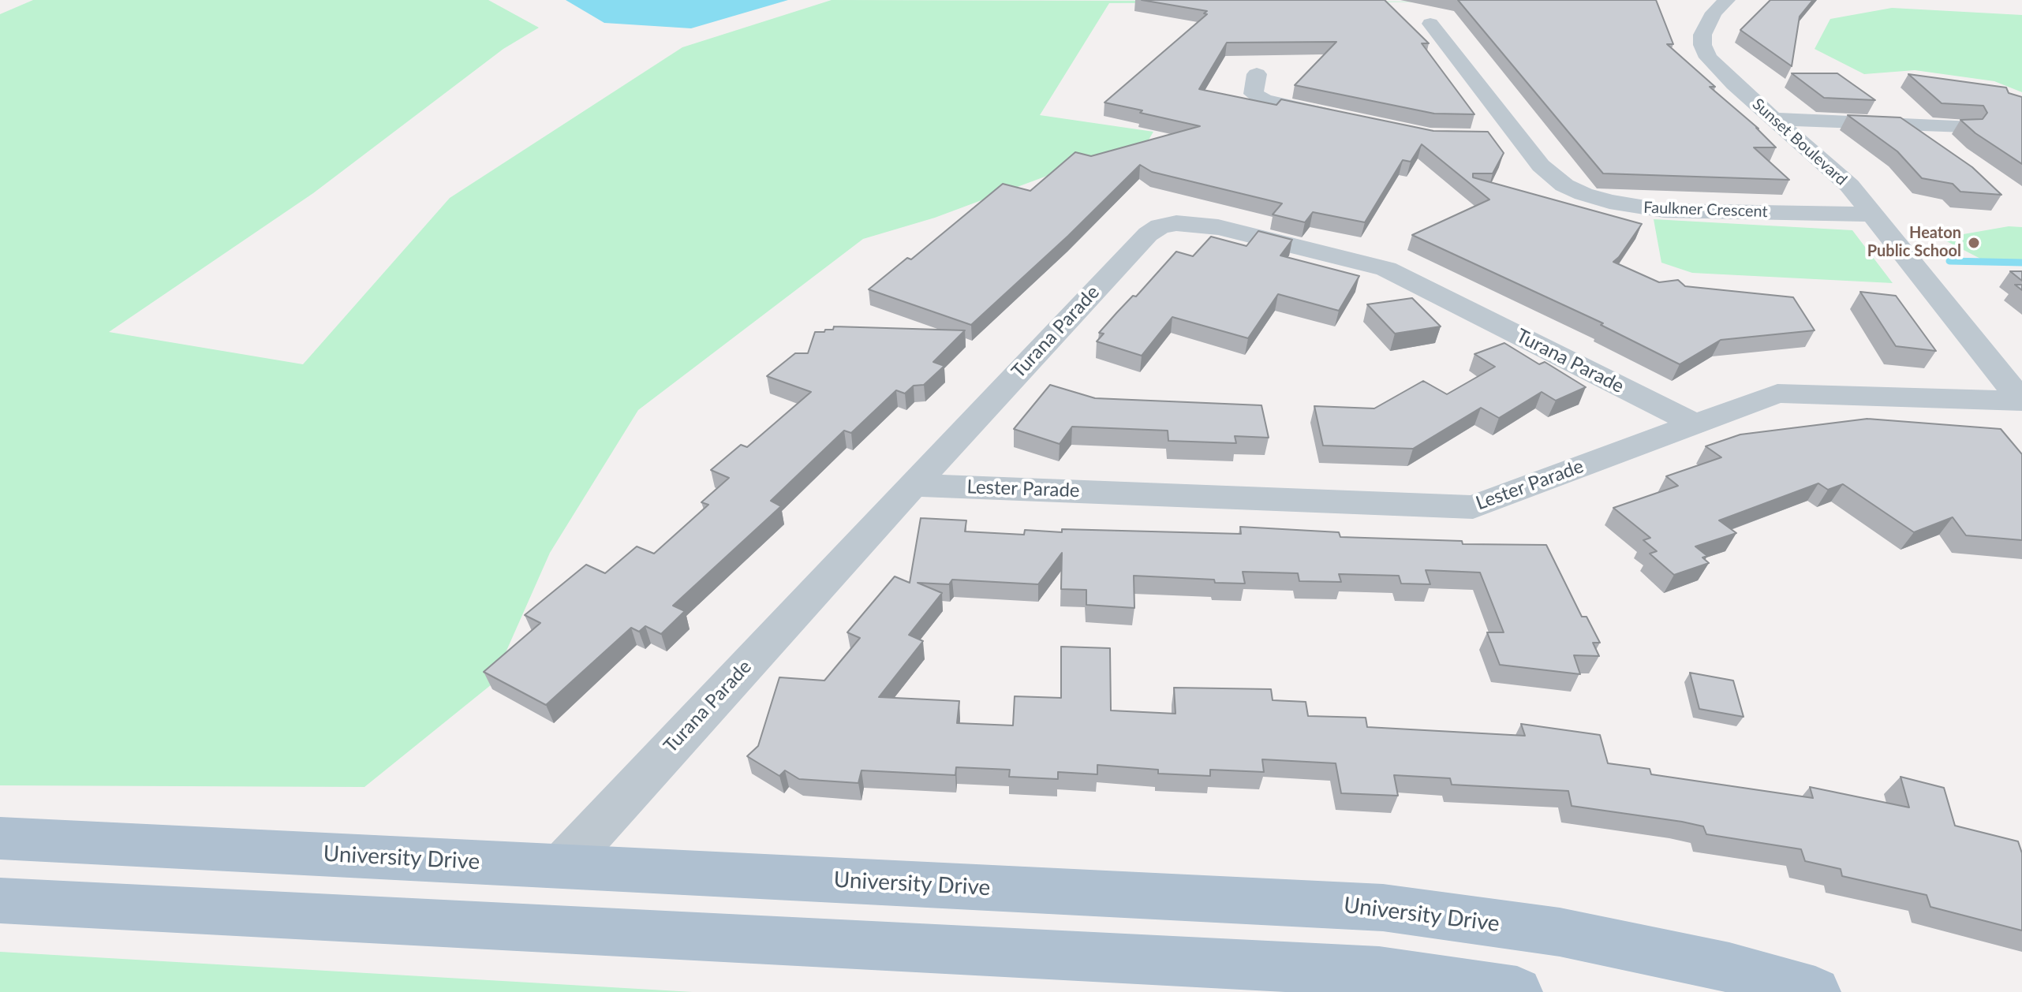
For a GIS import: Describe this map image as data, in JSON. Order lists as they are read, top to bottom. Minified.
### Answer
{"streets":{"main road":["University Drive"],"street":["Sunset Boulevard","Faulkner Crescent","Turana Parade","Lester Parade"]},"crossings":[["Sunset Boulevard","Faulkner Crescent"],["Sunset Boulevard","Lester Parade"],["Turana Parade","Lester Parade"],["Turana Parade","University Drive"]],"places":["Heaton Public School"]}
